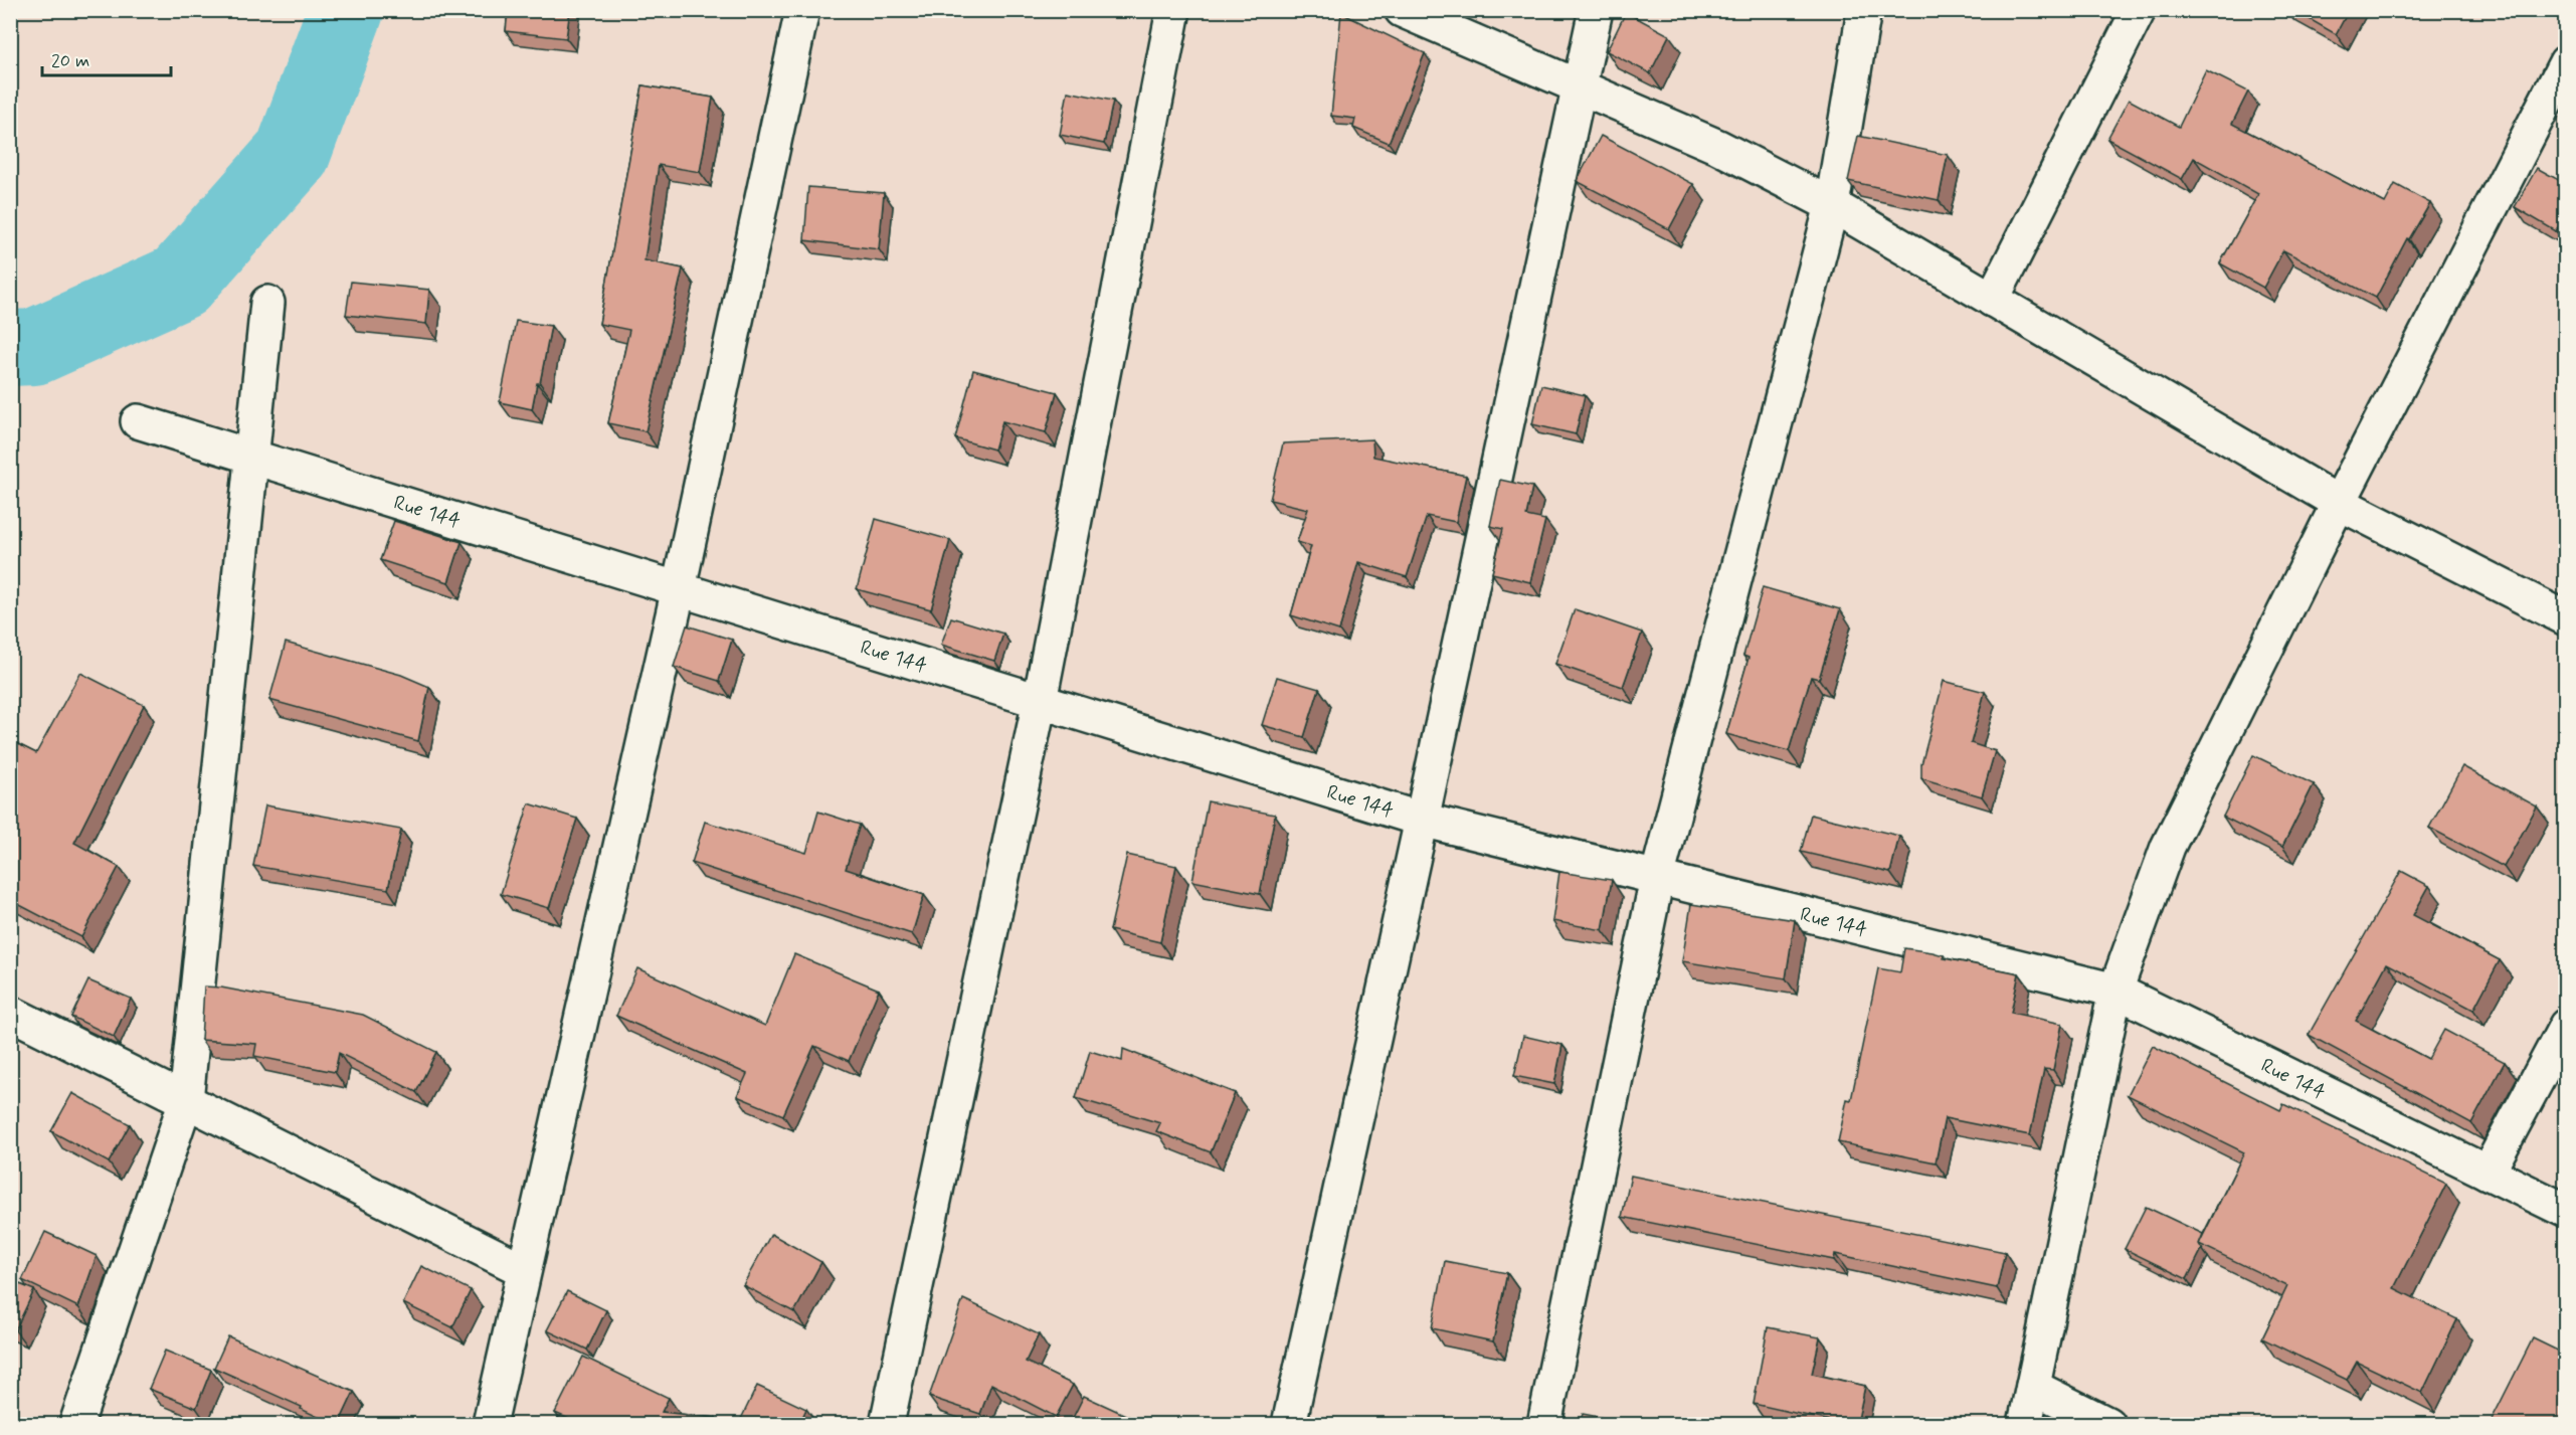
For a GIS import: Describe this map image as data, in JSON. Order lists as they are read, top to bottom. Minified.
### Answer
{"streets":{"street":["Rue 144"]},"scale_bar":"20 m"}
